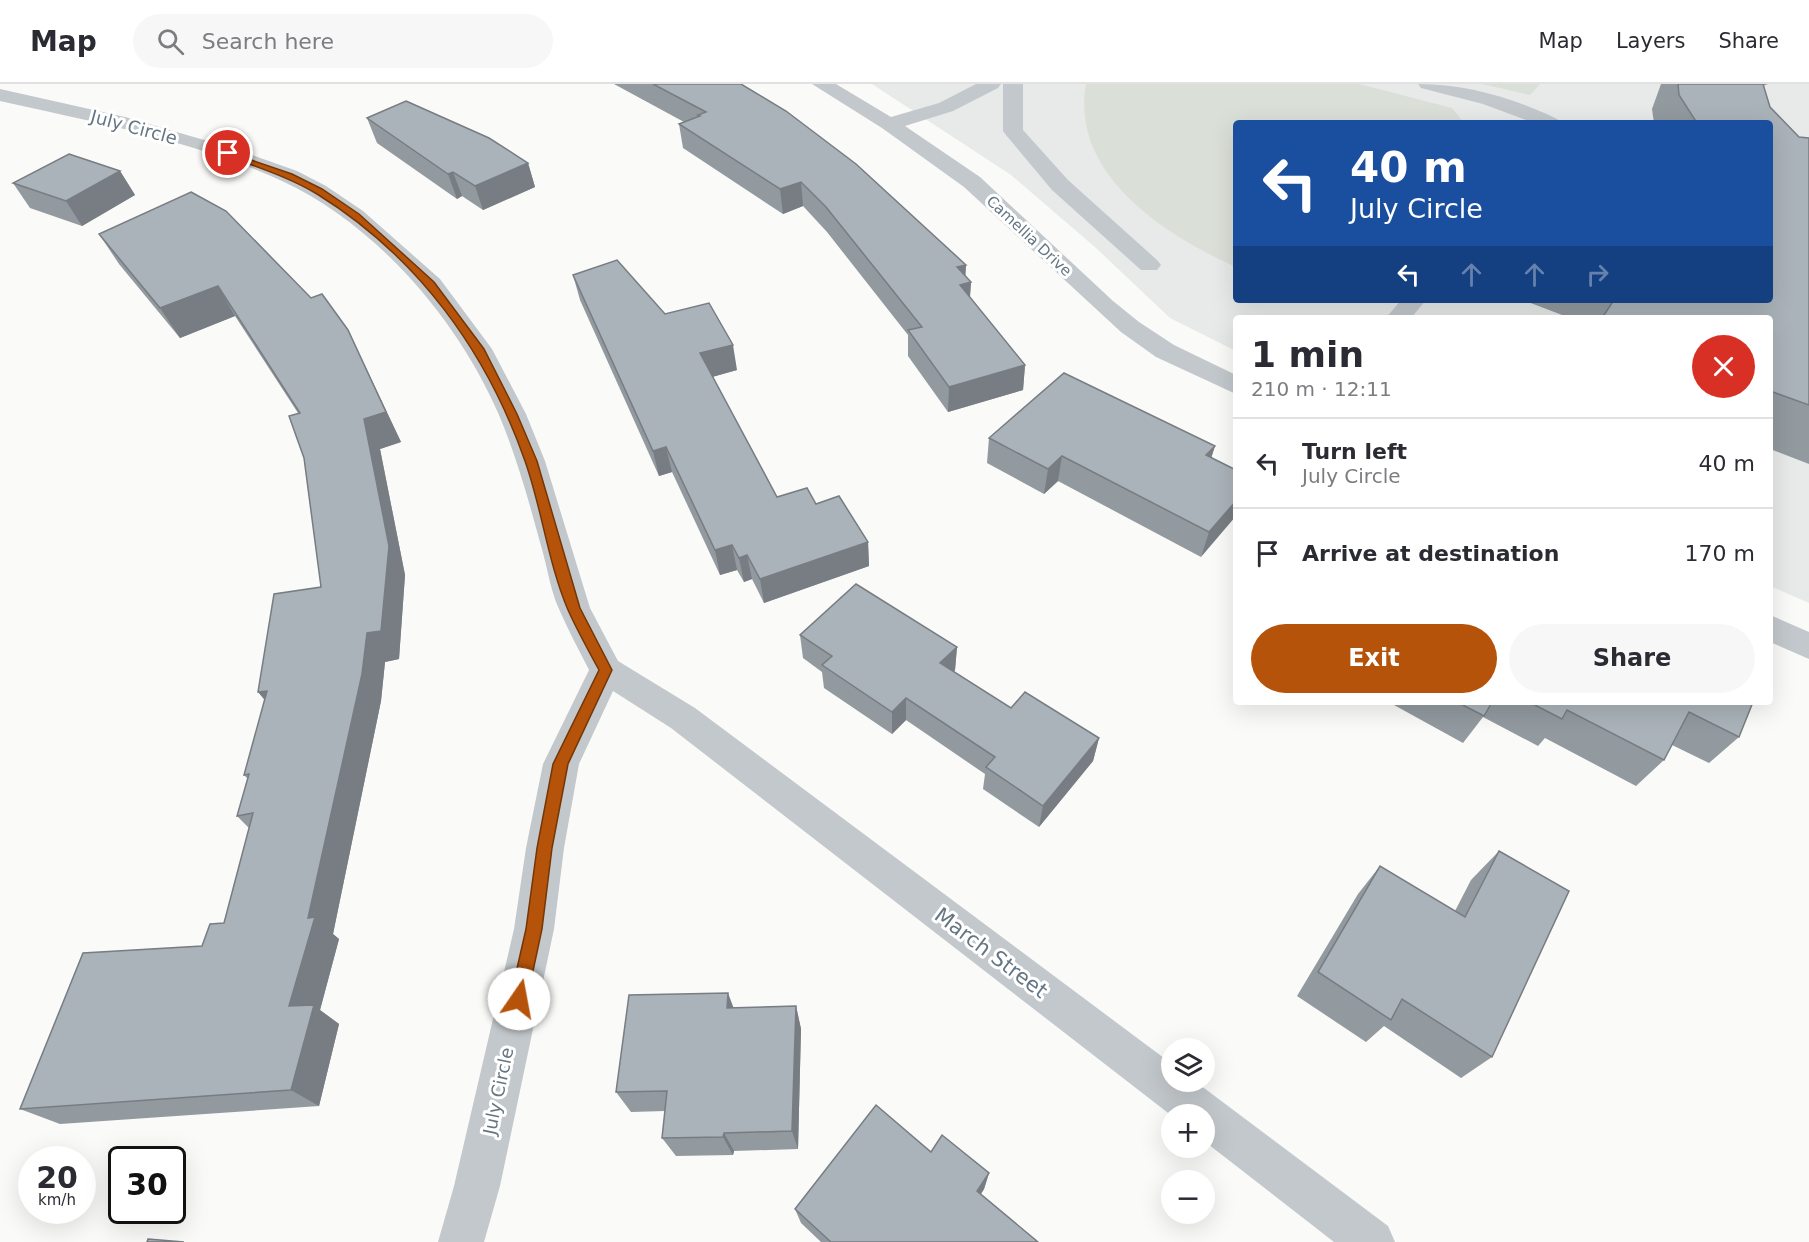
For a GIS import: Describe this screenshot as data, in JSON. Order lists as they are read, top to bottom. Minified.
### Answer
{"streets":{"street":["July Circle","Camellia Drive","March Street"]},"crossings":[["July Circle","March Street"]],"page":{"header":"Map","search":"Search here","nav":["Map","Layers","Share"],"turn":["40 m","July Circle"],"heading":["1 min","210 m · 12:11"],"list":[{"name":"Turn left","note":"July Circle","value":"40 m"},{"name":"Arrive at destination","value":"170 m"}],"buttons":["Exit","Share"],"map_buttons":["+","−"],"speed":"20 km/h","limit":"30"}}
